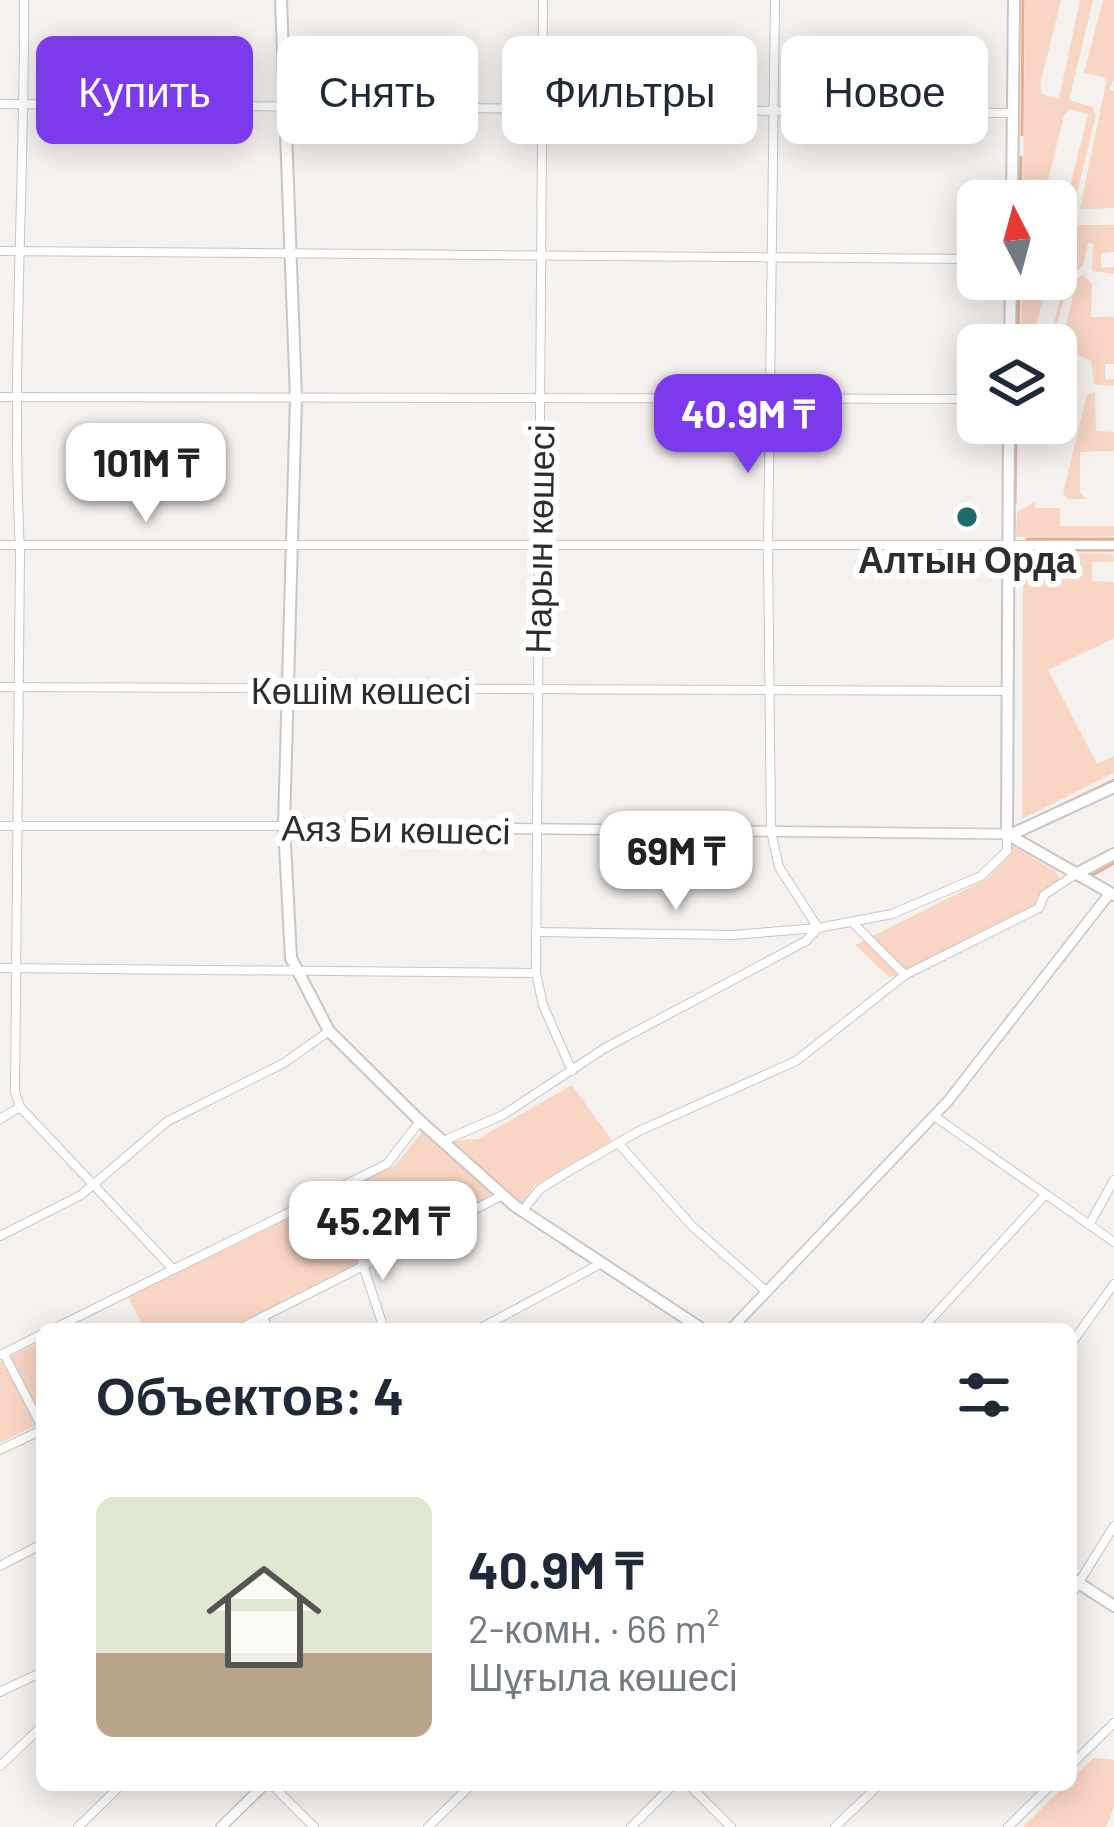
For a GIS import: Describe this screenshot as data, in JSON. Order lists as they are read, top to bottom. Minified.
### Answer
{"streets":{"street":["Нарын көшесі","Көшім көшесі","Аяз Би көшесі"]},"crossings":[["Нарын көшесі","Көшім көшесі"],["Нарын көшесі","Аяз Би көшесі"]],"places":["Алтын Орда"],"north":"top","page":{"chip":["Купить","Снять","Фильтры","Новое"],"price":["40.9M ₸","101M ₸","69M ₸","45.2M ₸"],"heading":"Объектов: 4","list":[{"name":"40.9M ₸","note":"2-комн. · 66 m² · Шұғыла көшесі"}]}}
